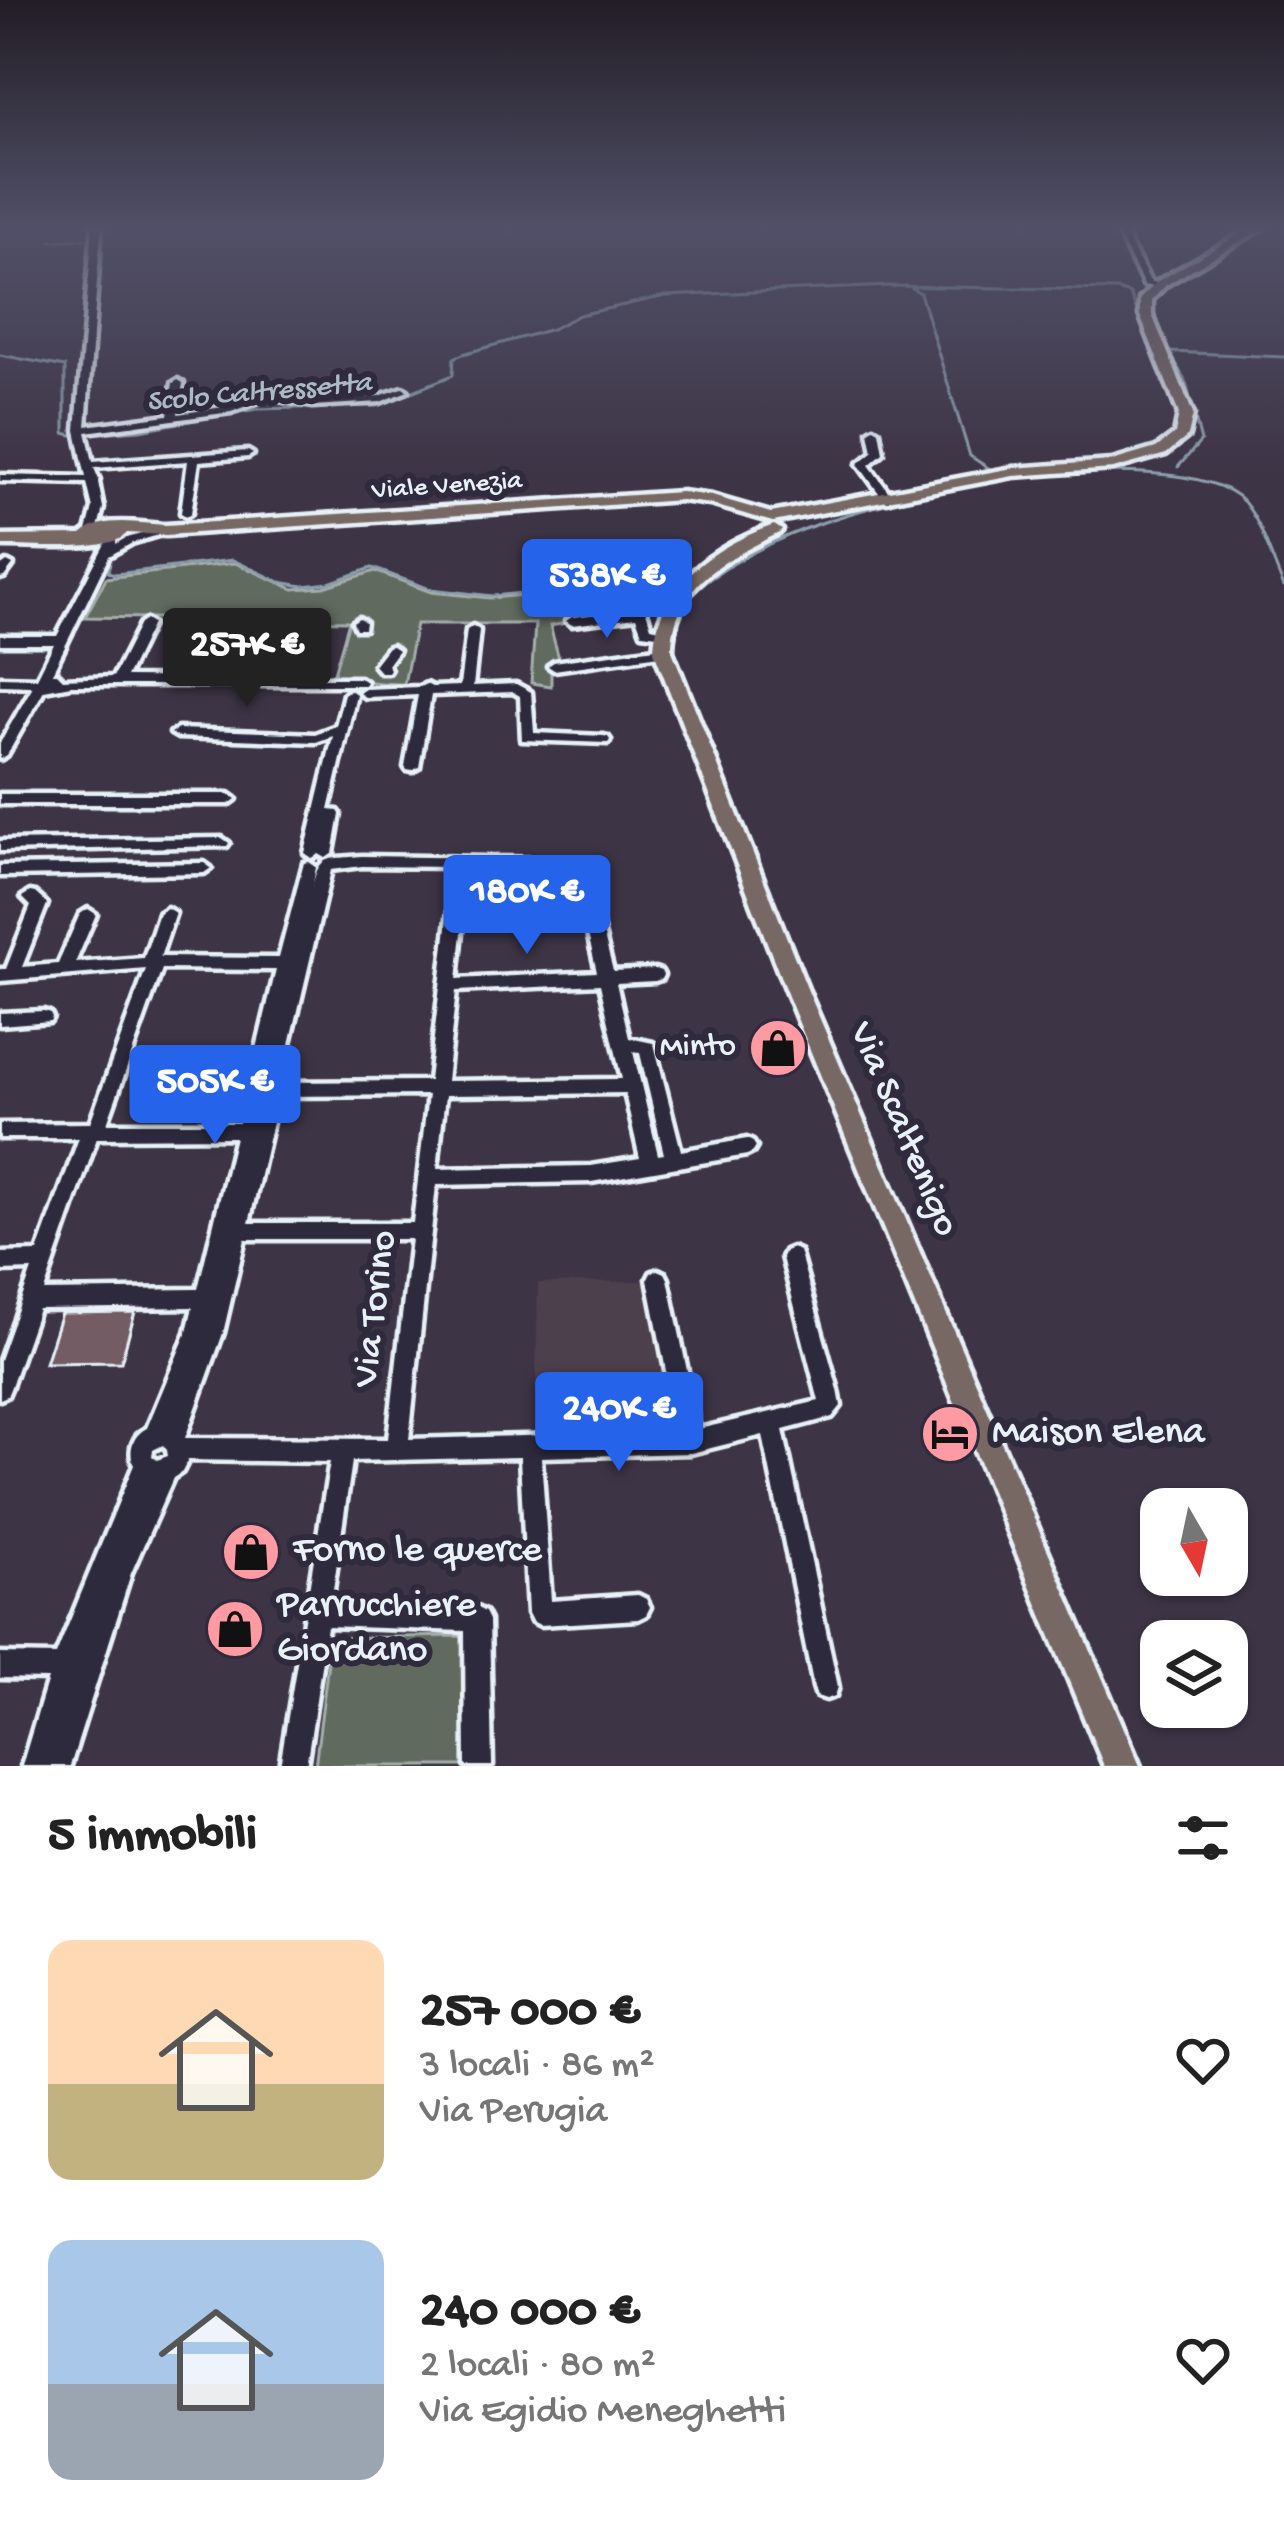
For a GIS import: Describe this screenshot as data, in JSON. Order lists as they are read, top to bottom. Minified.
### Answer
{"streets":{"main road":["Viale Venezia","Via Scaltenigo"],"street":["Via Torino"]},"water":["Scolo Caltressetta"],"places":{"shop":["Minto","Forno le querce","Parrucchiere Giordano"],"hotel":["Maison Elena"]},"north":"bottom","page":{"price":["538K €","257K €","180K €","505K €","240K €"],"heading":"5 immobili","list":[{"name":"257 000 €","note":"3 locali · 86 m² · Via Perugia"},{"name":"240 000 €","note":"2 locali · 80 m² · Via Egidio Meneghetti"}]}}
